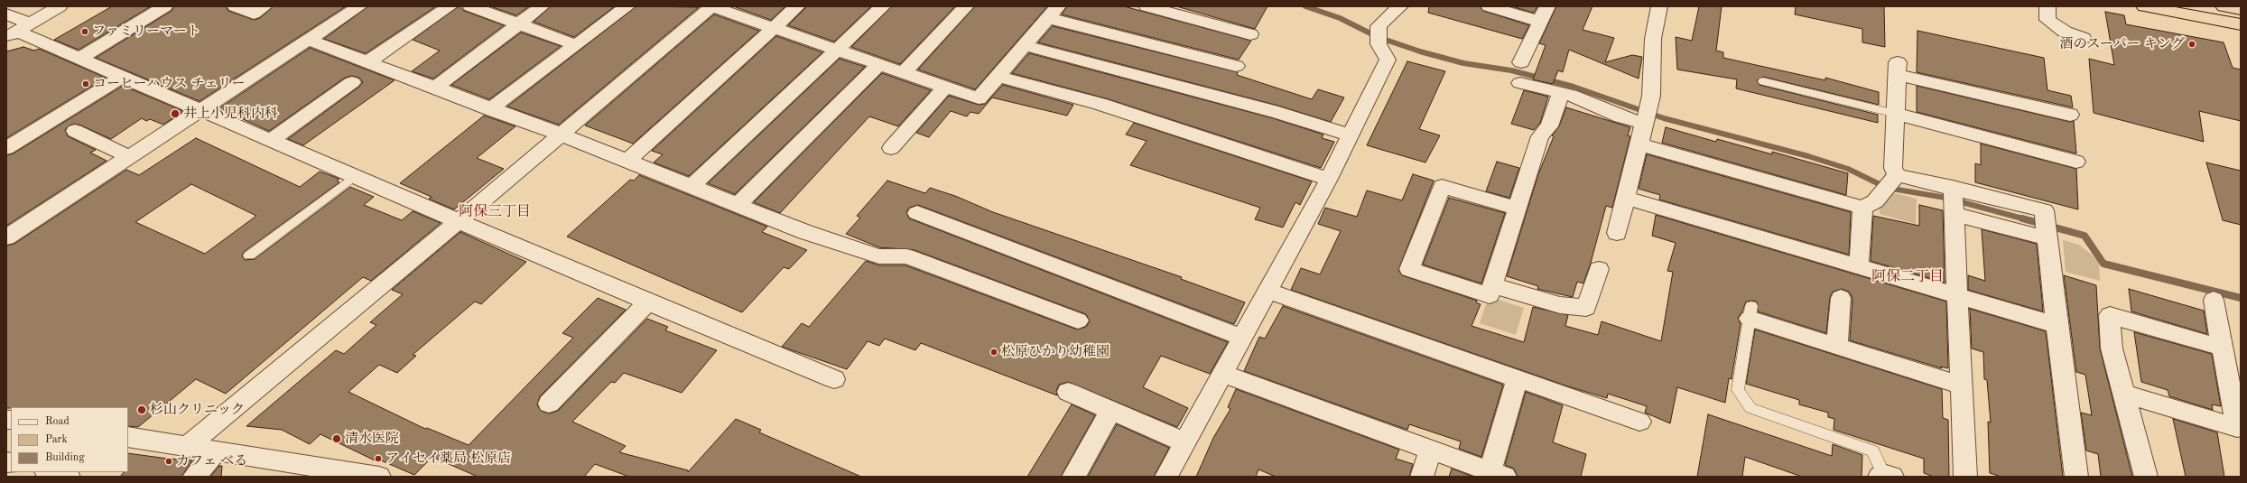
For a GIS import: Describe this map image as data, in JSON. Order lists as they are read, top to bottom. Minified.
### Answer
{"districts":["阿保三丁目","阿保二丁目"],"places":["ファミリーマート","酒のスーパー キング","コーヒーハウス チェリー","井上小児科内科","松原ひかり幼稚園","杉山クリニック","清水医院","アイセイ薬局 松原店","カフェ べる"],"legend":["Road","Park","Building"]}
